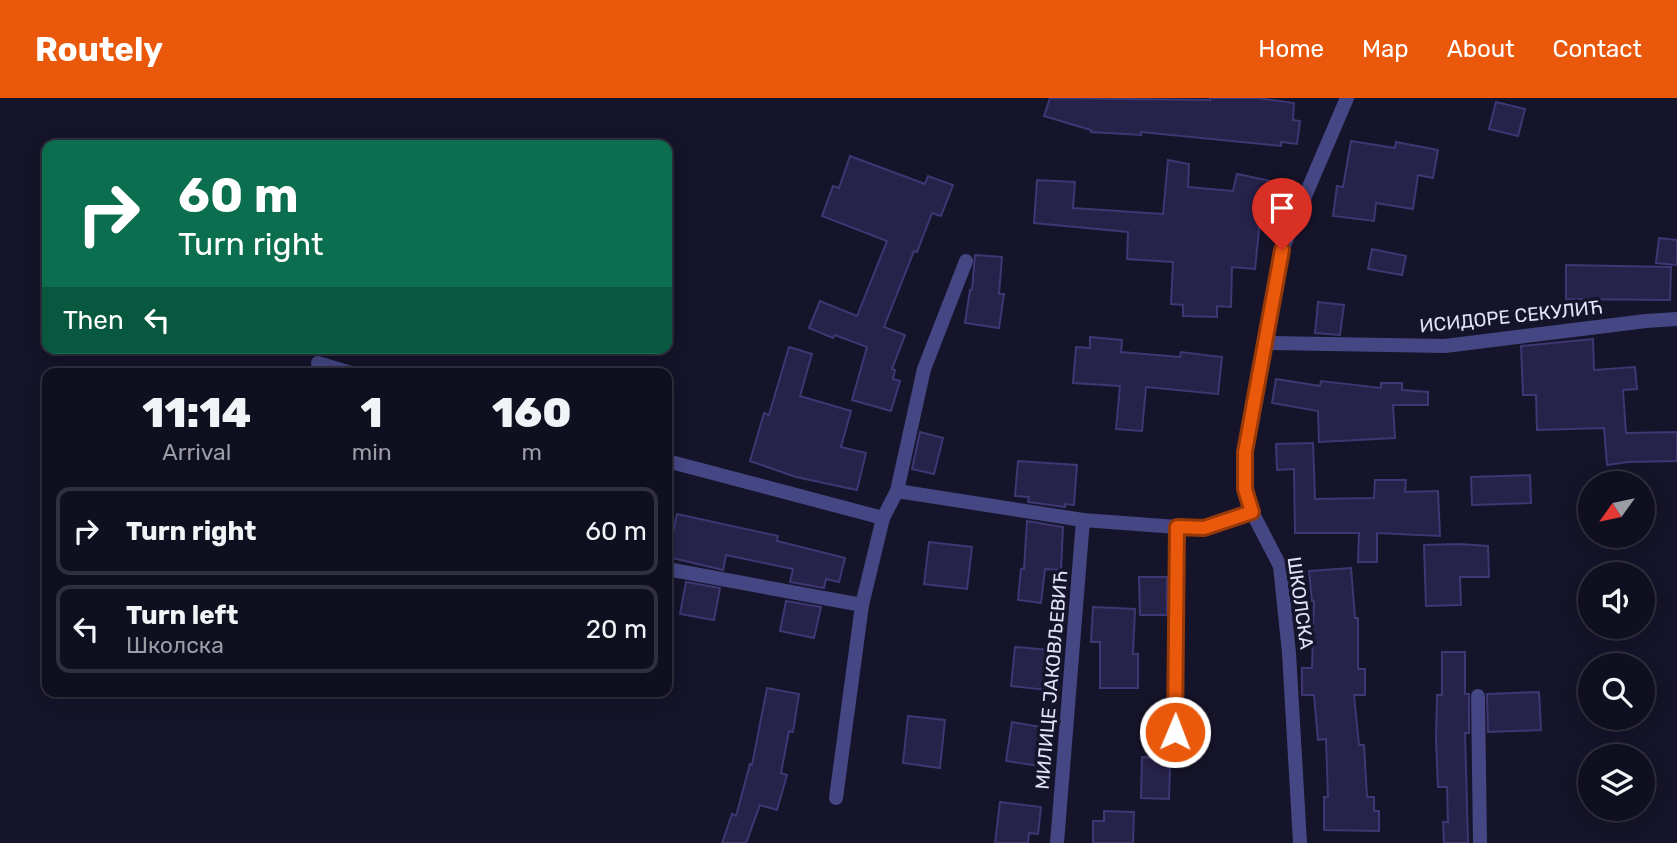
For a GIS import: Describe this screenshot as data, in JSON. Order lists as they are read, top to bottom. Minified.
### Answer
{"streets":{"street":["ИСИДОРЕ СЕКУЛИЋ","ШКОЛСКА","МИЛИЦЕ ЈАКОВЉЕВИЋ"]},"crossings":[["ИСИДОРЕ СЕКУЛИЋ","ШКОЛСКА"]],"north":"bottom left","page":{"header":"Routely","nav":["Home","Map","About","Contact"],"turn":["60 m","Turn right"],"then":"Then","eta":["11:14","Arrival","1","min","160","m"],"list":[{"name":"Turn right","value":"60 m"},{"name":"Turn left","note":"Школска","value":"20 m"}]}}
